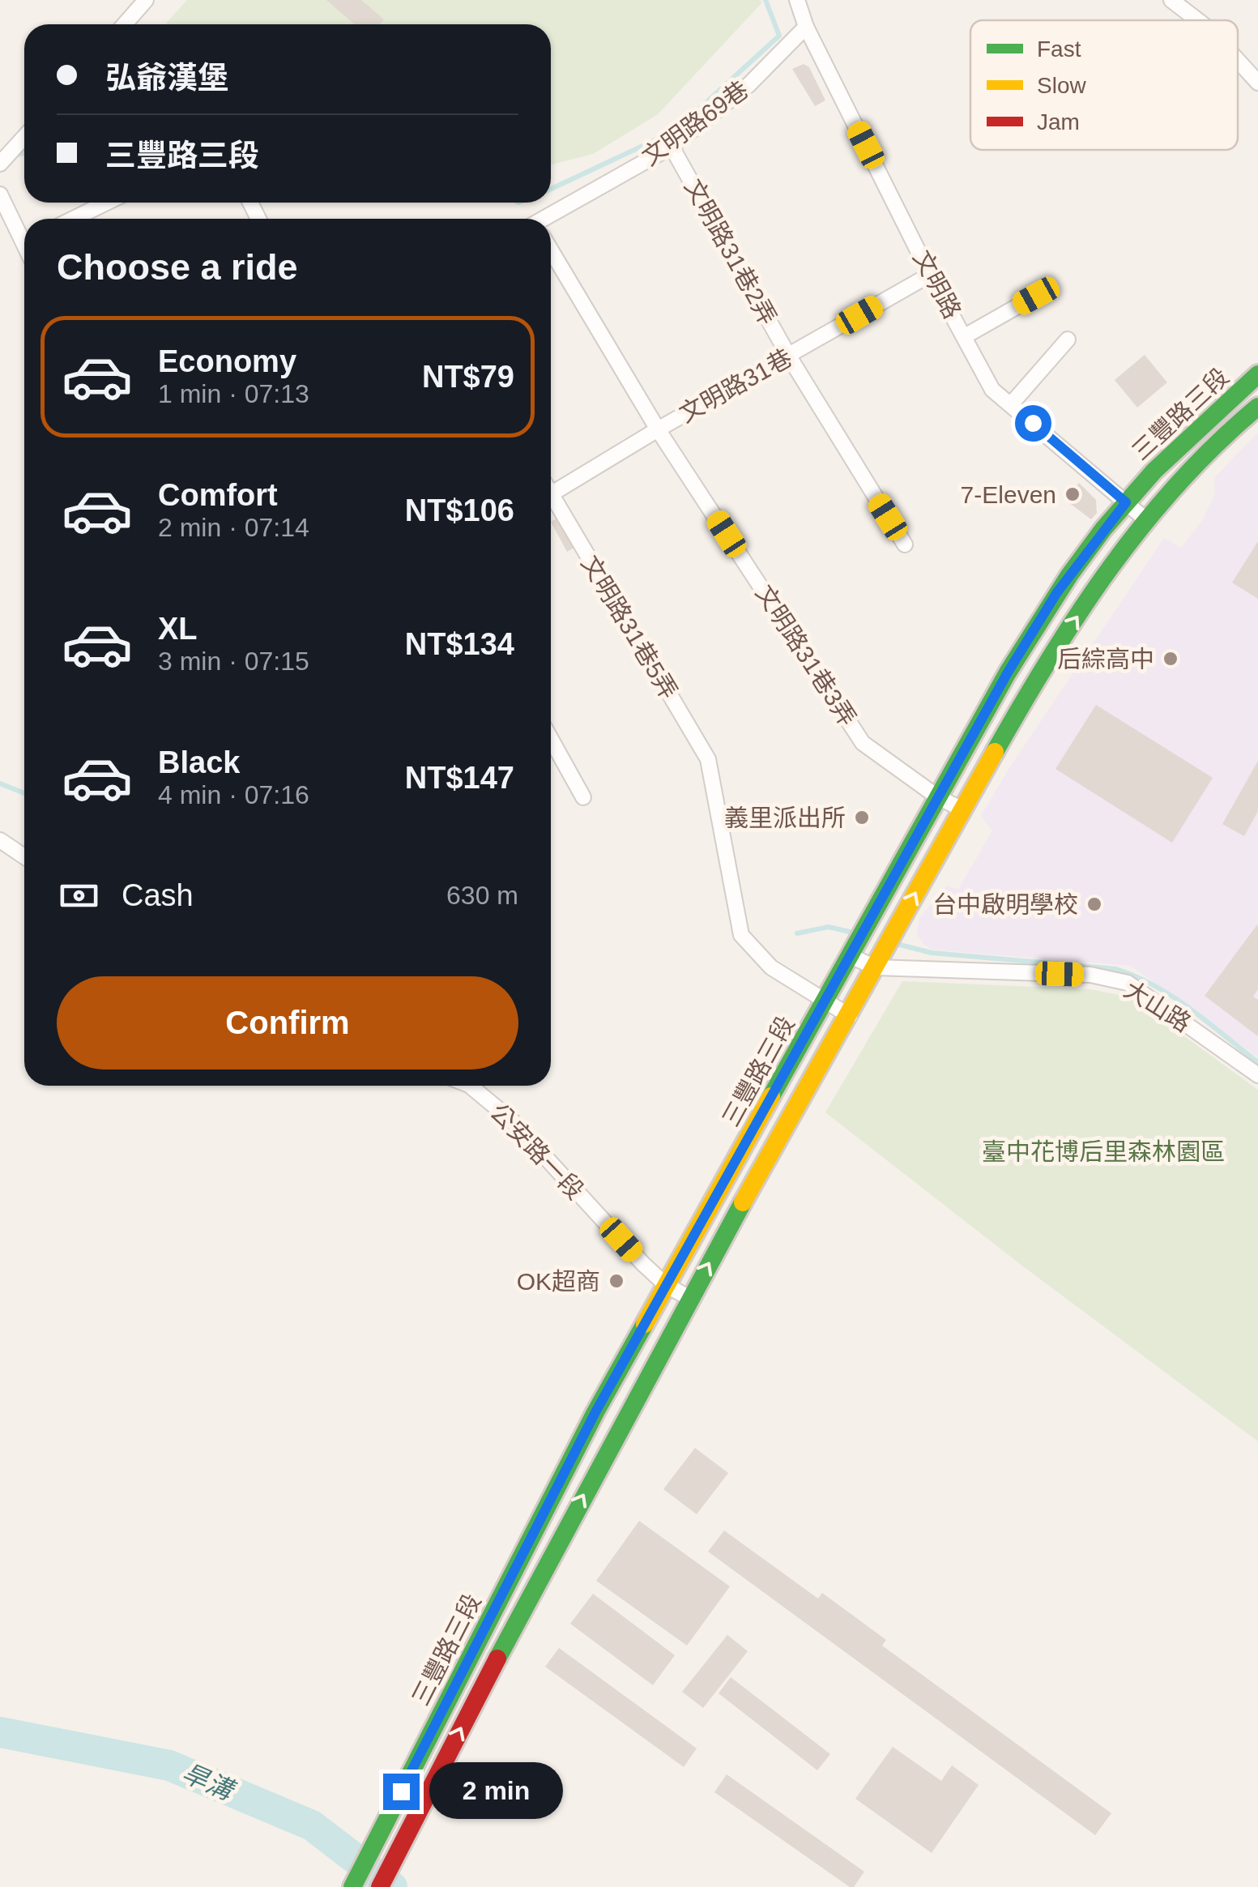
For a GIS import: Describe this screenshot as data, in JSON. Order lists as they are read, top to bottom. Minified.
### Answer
{"streets":{"main road":["三豐路三段"],"street":["文明路69巷","文明路31巷2弄","文明路","文明路31巷","文明路31巷5弄","文明路31巷3弄","大山路","公安路一段"]},"crossings":[["文明路69巷","文明路31巷2弄"],["文明路69巷","文明路"],["文明路31巷2弄","文明路31巷"],["文明路","文明路31巷"],["文明路","三豐路三段"],["文明路31巷","文明路31巷3弄"],["三豐路三段","文明路31巷5弄"],["三豐路三段","文明路31巷3弄"],["三豐路三段","大山路"],["三豐路三段","公安路一段"]],"water":["旱溝"],"parks":["臺中花博后里森林園區"],"places":["7-Eleven","后綜高中","義里派出所","台中啟明學校","OK超商"],"legend":["Fast","Slow","Jam"],"page":{"banner":["弘爺漢堡","三豐路三段"],"heading":"Choose a ride","list":[{"name":"Economy","note":"1 min · 07:13","value":"NT$79"},{"name":"Comfort","note":"2 min · 07:14","value":"NT$106"},{"name":"XL","note":"3 min · 07:15","value":"NT$134"},{"name":"Black","note":"4 min · 07:16","value":"NT$147"}],"pay":["Cash","630 m"],"buttons":"Confirm","bubble":"2 min"}}
